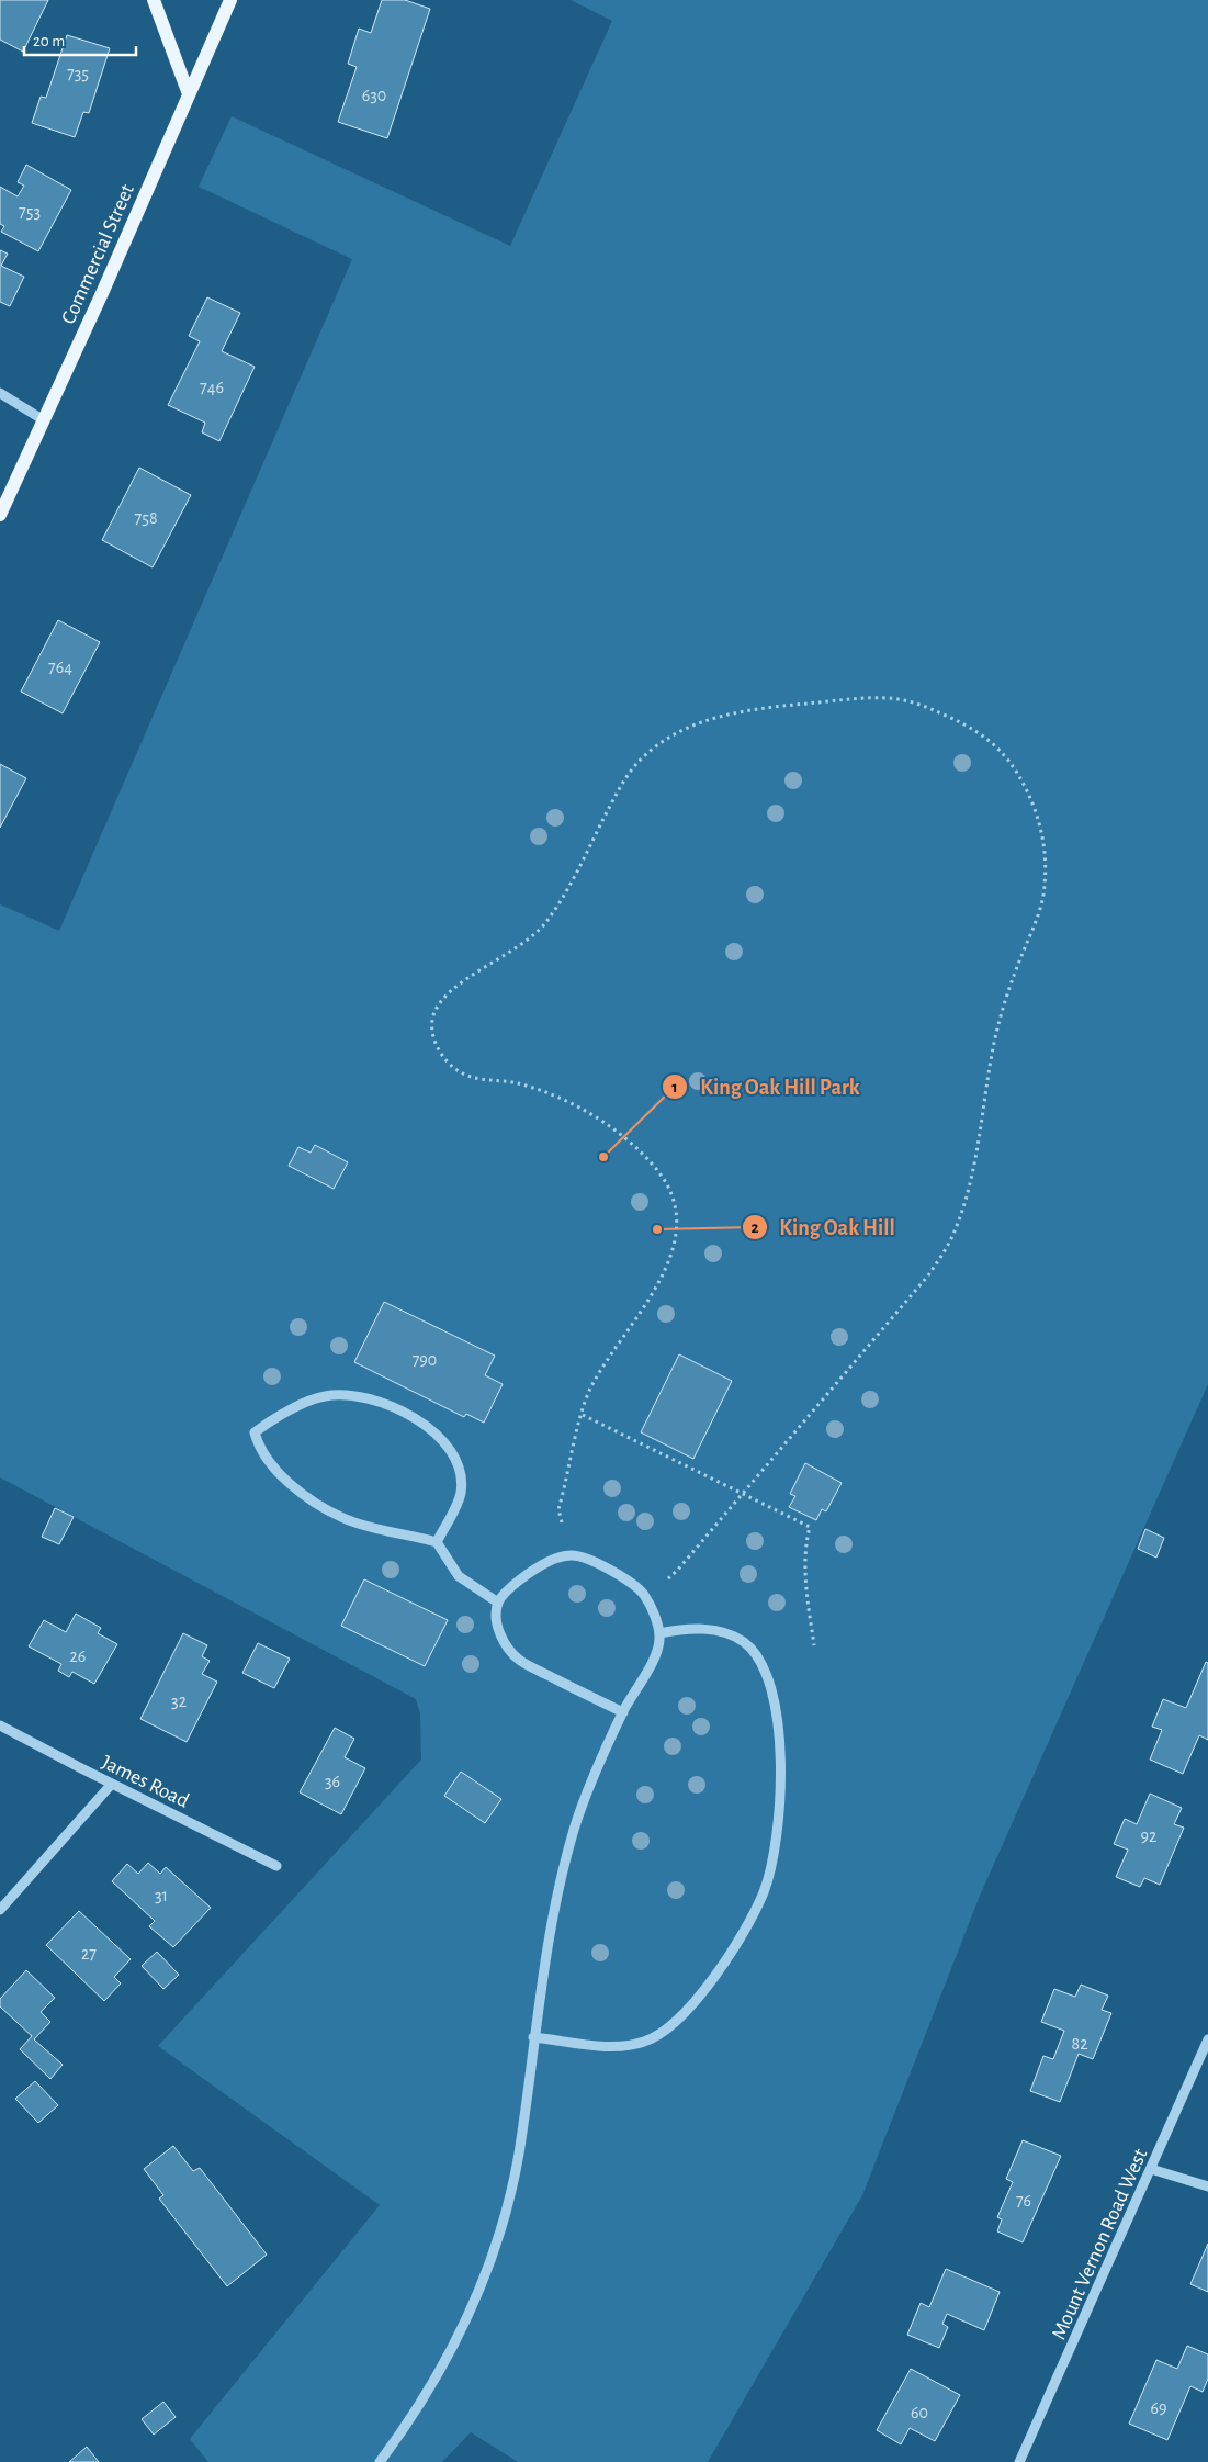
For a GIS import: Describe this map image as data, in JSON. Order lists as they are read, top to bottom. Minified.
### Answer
{"streets":{"main road":["Commercial Street"],"street":["James Road","Mount Vernon Road West"]},"places":["King Oak Hill Park","King Oak Hill"],"house_numbers":["735","630","753","746","758","764","790","26","32","36","92","31","27","82","76","69","60"],"scale_bar":"20 m"}
